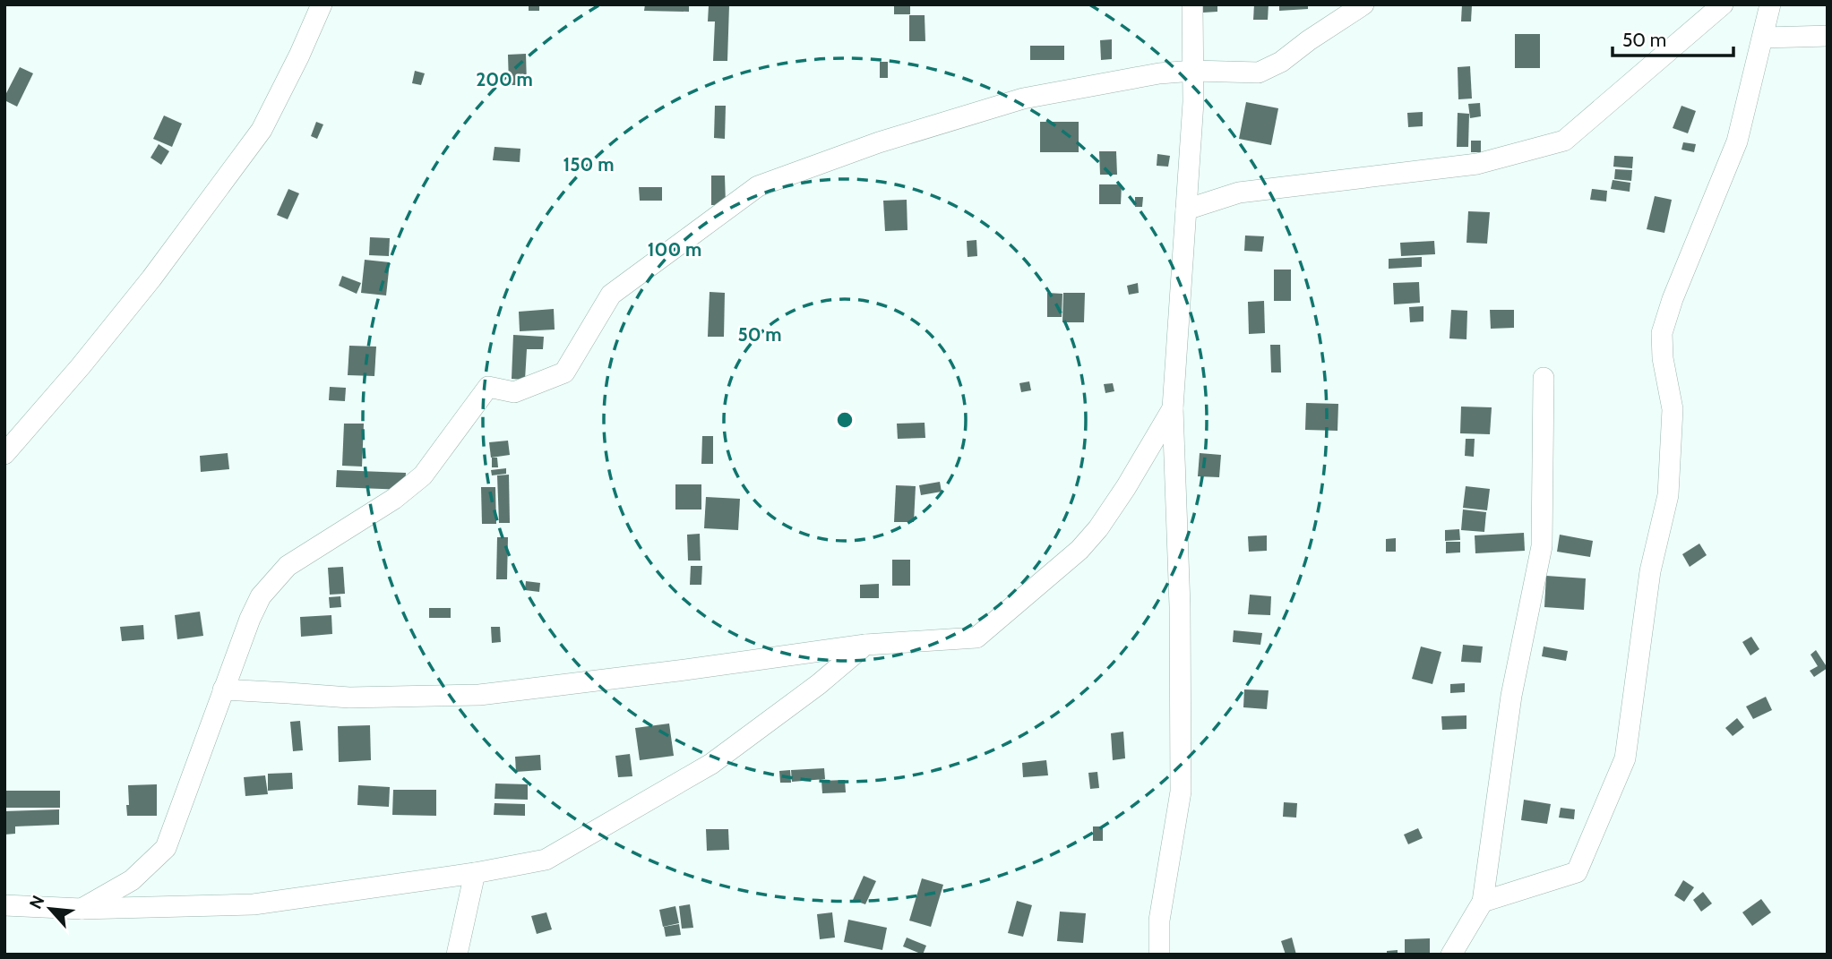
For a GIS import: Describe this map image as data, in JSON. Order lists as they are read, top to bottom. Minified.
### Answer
{"scale_bar":"50 m","north":"top left","rings":["200 m","150 m","100 m","50 m"]}
